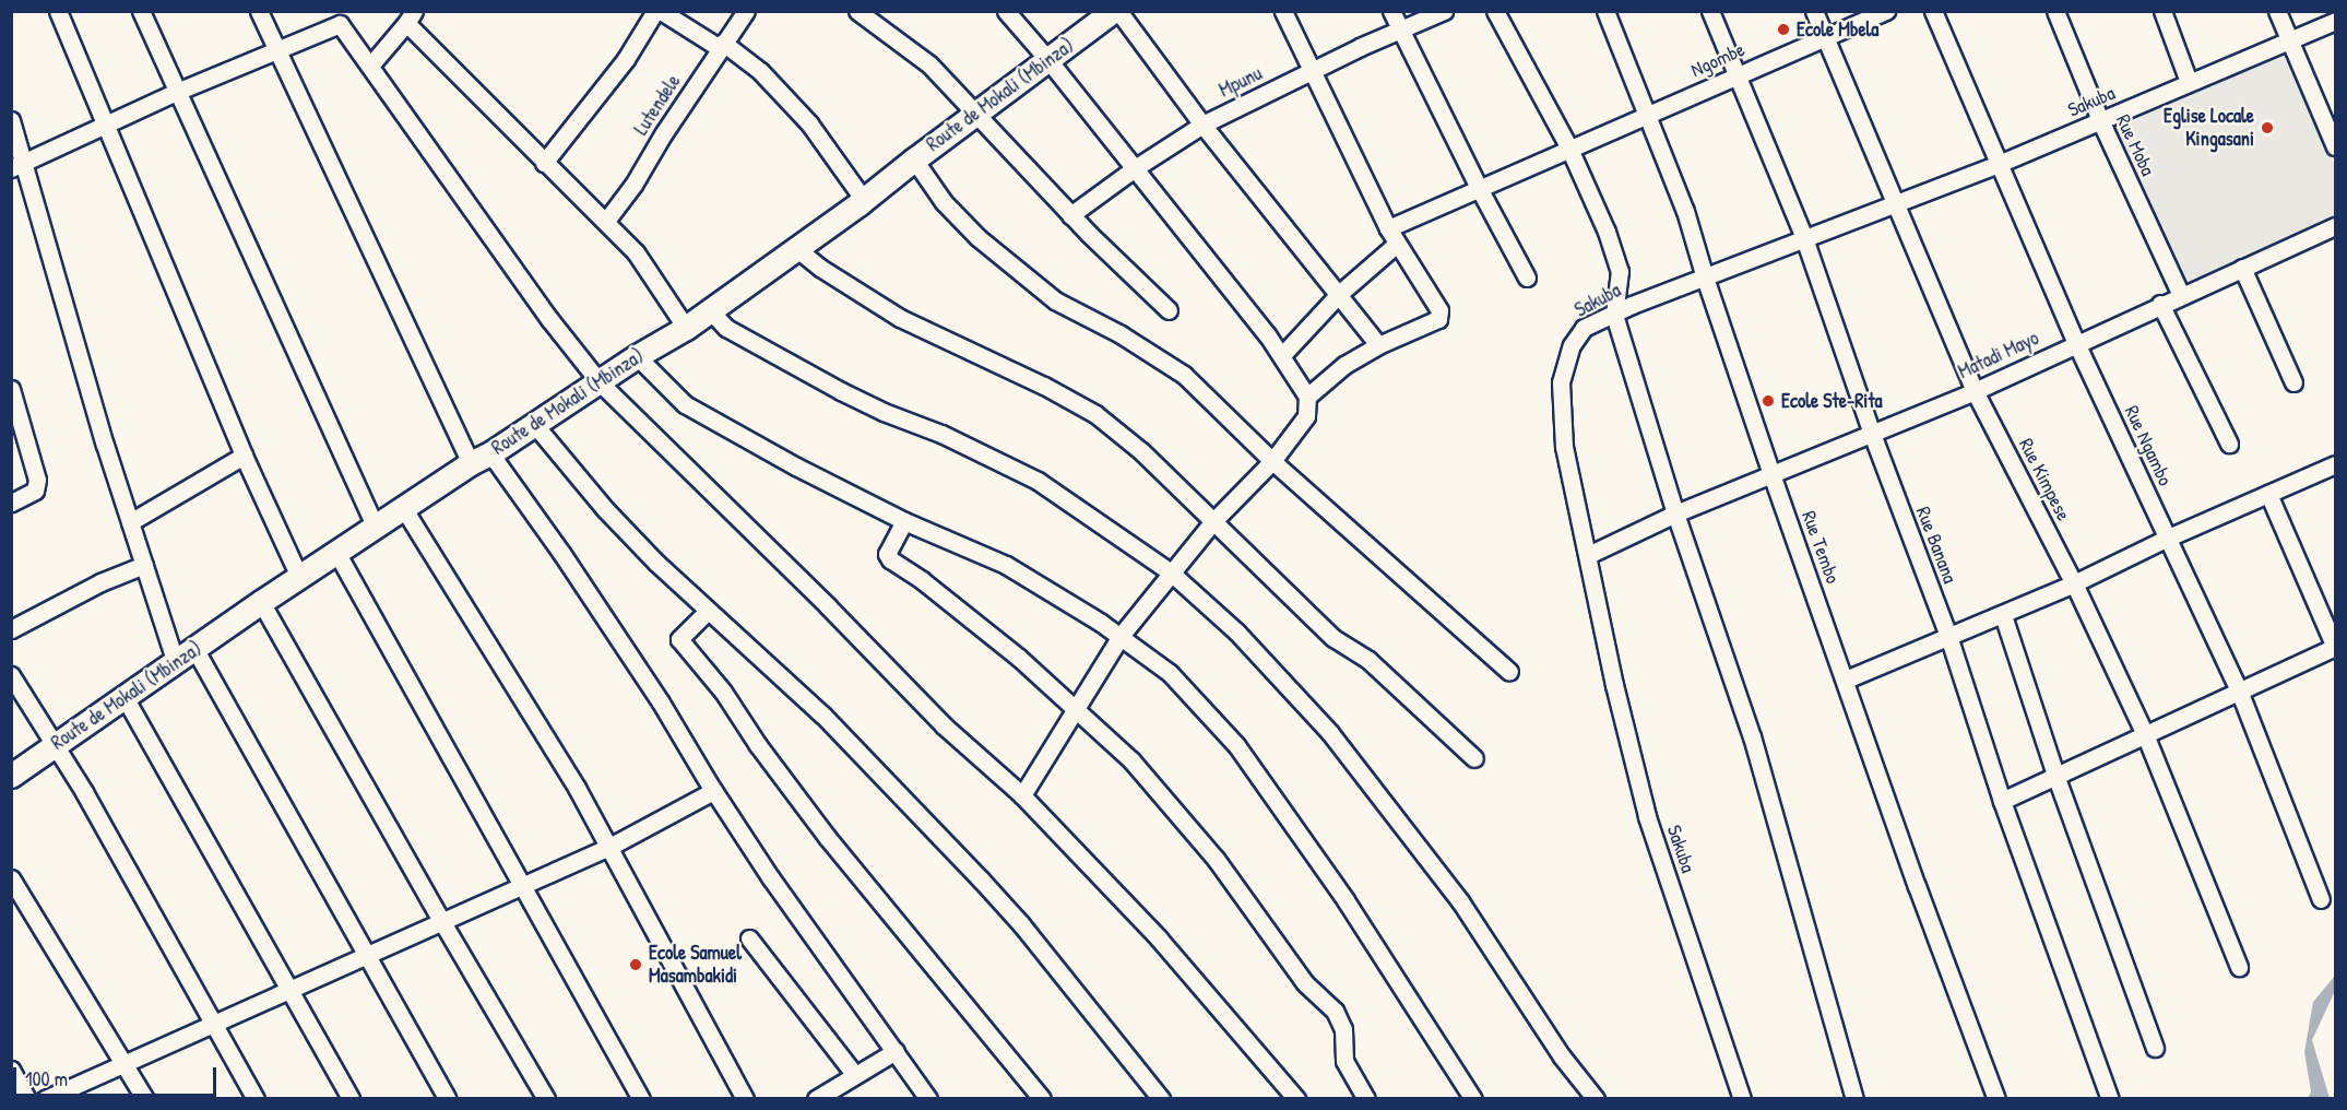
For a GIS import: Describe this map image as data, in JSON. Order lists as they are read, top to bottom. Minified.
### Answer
{"streets":{"street":["Ngombe","Mpunu","Route de Mokali (Mbinza)","Sakuba","Lutendele","Rue Moba","Matadi Mayo","Rue Ngambo","Rue Kimpese","Rue Banana","Rue Tembo"]},"crossings":[["Ngombe","Rue Kimpese"],["Ngombe","Rue Banana"],["Ngombe","Rue Tembo"],["Sakuba","Rue Moba"],["Sakuba","Matadi Mayo"],["Sakuba","Rue Ngambo"],["Sakuba","Rue Kimpese"],["Sakuba","Rue Banana"],["Sakuba","Rue Tembo"],["Rue Moba","Matadi Mayo"],["Matadi Mayo","Rue Ngambo"],["Matadi Mayo","Rue Kimpese"],["Matadi Mayo","Rue Banana"],["Matadi Mayo","Rue Tembo"]],"places":["Ecole Mbela","Eglise Locale Kingasani","Ecole Ste-Rita","Ecole Samuel Masambakidi"],"scale_bar":"100 m"}
